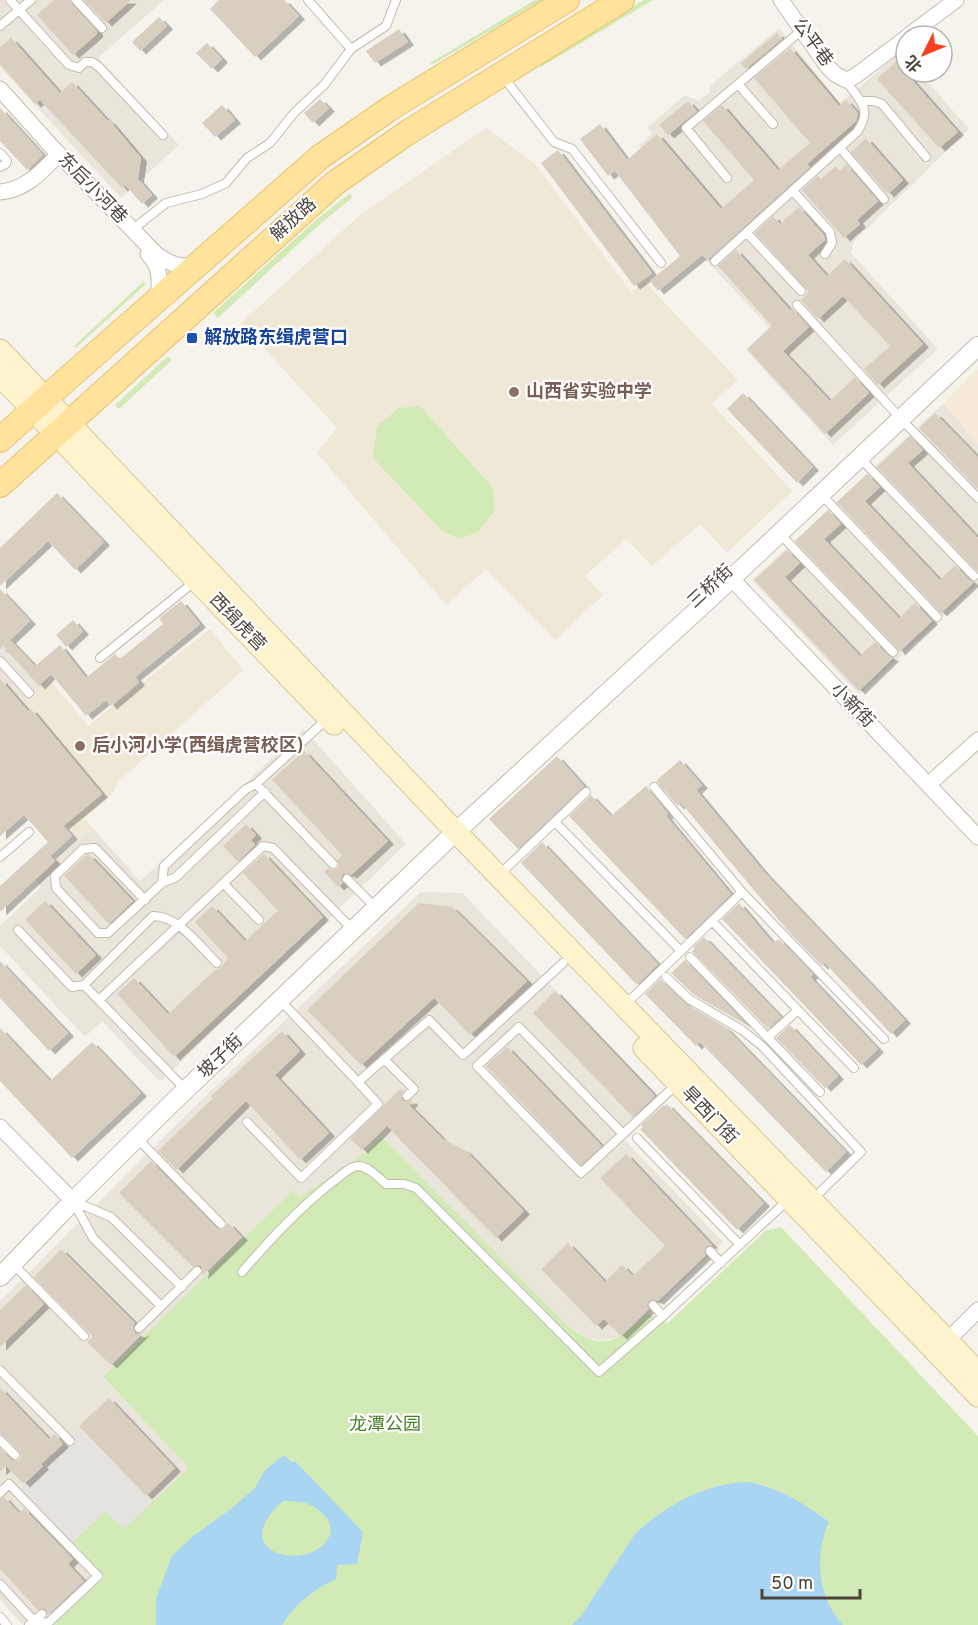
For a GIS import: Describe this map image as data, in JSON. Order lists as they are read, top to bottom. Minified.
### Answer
{"streets":{"main road":["解放路","西缉虎营","旱西门街"],"street":["公平巷","东后小河巷","三桥街","小新街","坡子街"]},"crossings":[["东后小河巷","解放路"],["解放路","西缉虎营"],["三桥街","西缉虎营"],["三桥街","小新街"],["三桥街","坡子街"],["三桥街","旱西门街"],["西缉虎营","坡子街"],["西缉虎营","旱西门街"],["坡子街","旱西门街"]],"parks":["龙潭公园"],"places":{"transit":["解放路东缉虎营口"],"other":["山西省实验中学","后小河小学(西缉虎营校区)"]},"scale_bar":"50 m","north":"bottom left"}
